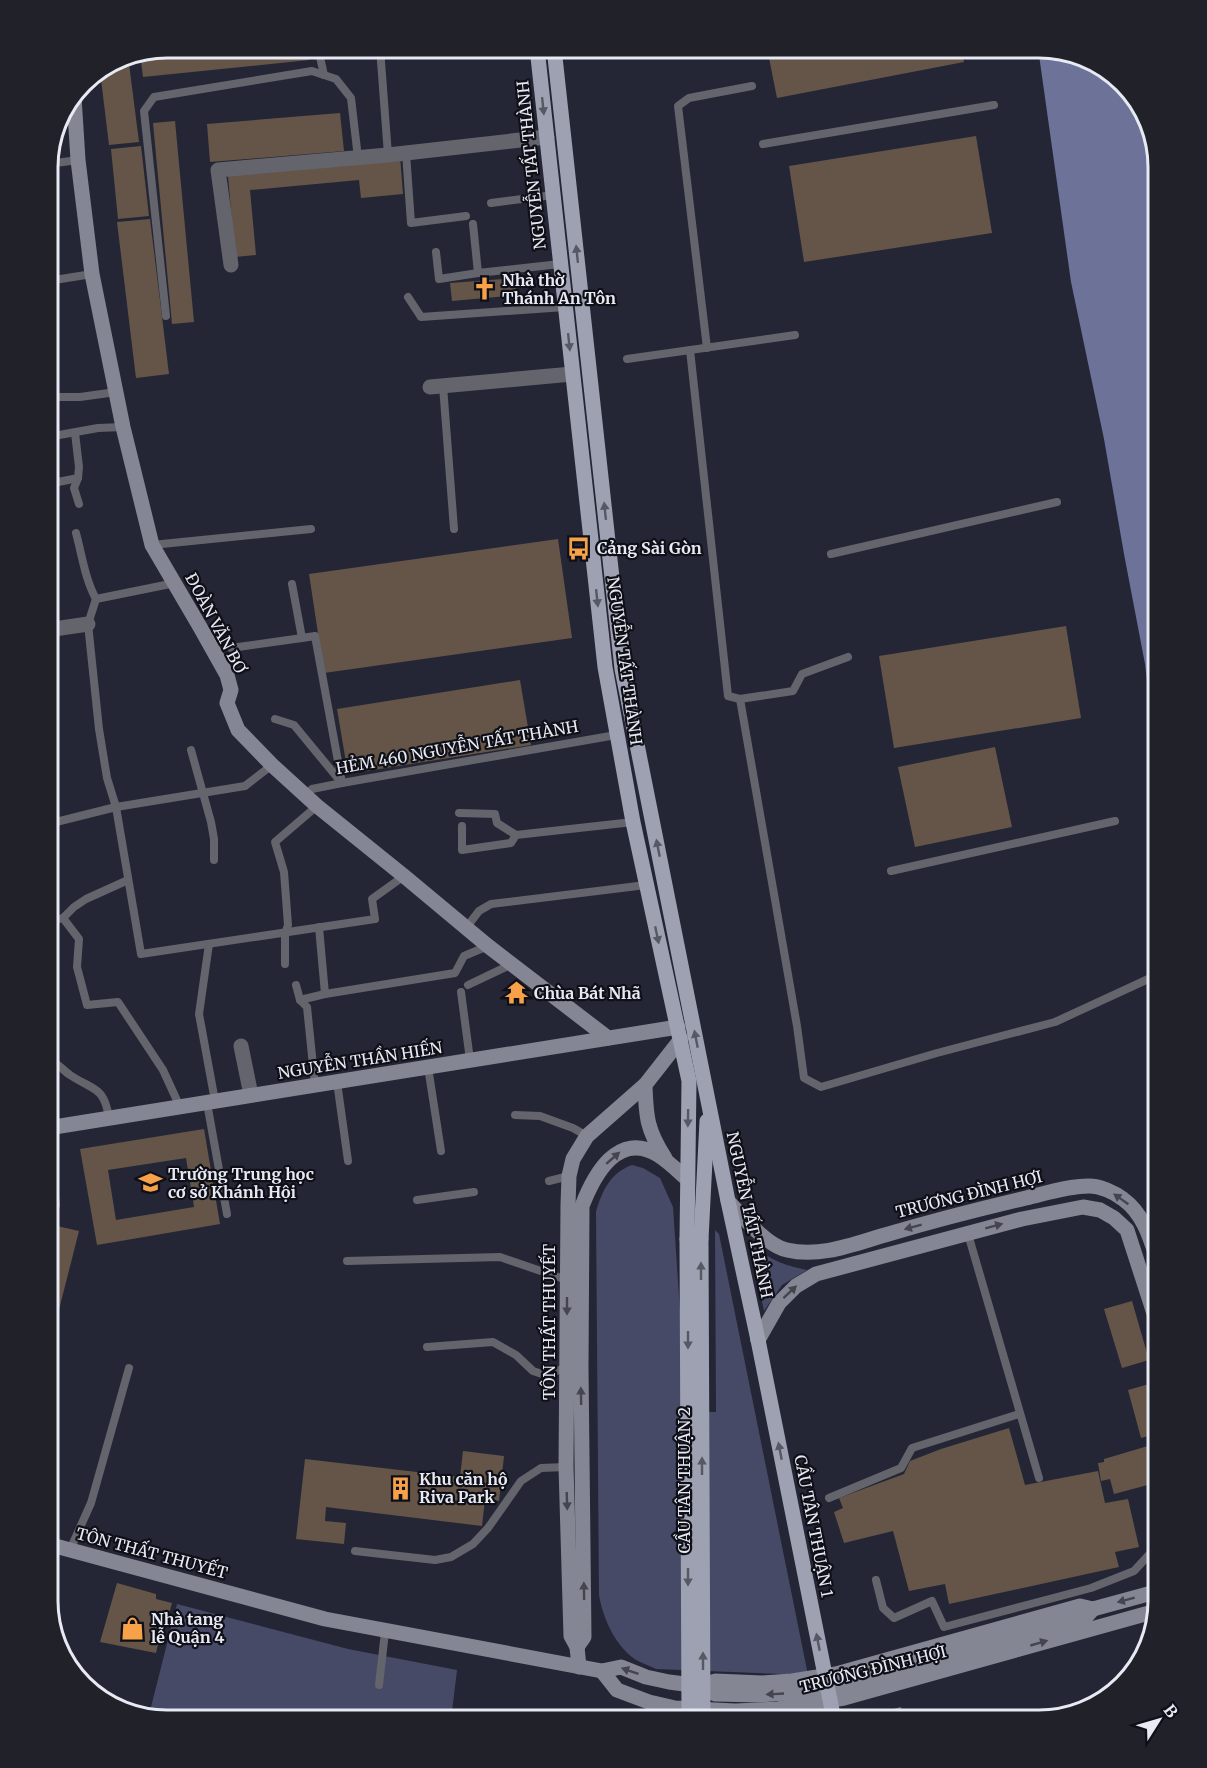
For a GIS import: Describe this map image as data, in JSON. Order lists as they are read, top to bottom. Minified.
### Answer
{"streets":{"main road":["NGUYỄN TẤT THÀNH","ĐOÀN VĂN BƠ","NGUYỄN THẦN HIẾN","TRƯƠNG ĐÌNH HỢI","TÔN THẤT THUYẾT","CẦU TÂN THUẬN 2","CẦU TÂN THUẬN 1"],"lane":["HẺM 460 NGUYỄN TẤT THÀNH"]},"crossings":[["NGUYỄN TẤT THÀNH","HẺM 460 NGUYỄN TẤT THÀNH"],["NGUYỄN TẤT THÀNH","NGUYỄN THẦN HIẾN"],["NGUYỄN TẤT THÀNH","TRƯƠNG ĐÌNH HỢI"],["NGUYỄN TẤT THÀNH","TÔN THẤT THUYẾT"],["NGUYỄN TẤT THÀNH","CẦU TÂN THUẬN 2"],["NGUYỄN TẤT THÀNH","CẦU TÂN THUẬN 1"],["ĐOÀN VĂN BƠ","HẺM 460 NGUYỄN TẤT THÀNH"],["ĐOÀN VĂN BƠ","NGUYỄN THẦN HIẾN"],["NGUYỄN THẦN HIẾN","TÔN THẤT THUYẾT"],["TRƯƠNG ĐÌNH HỢI","TÔN THẤT THUYẾT"]],"one_way":["CẦU TÂN THUẬN 1"],"places":{"church":["Nhà thờ Thánh An Tôn"],"bus stop":["Cảng Sài Gòn"],"temple":["Chùa Bát Nhã"],"school or university":["Trường Trung học cơ sở Khánh Hội"],"building":["Khu căn hộ Riva Park"],"shop":["Nhà tang lễ Quận 4"]},"north":"top right"}
